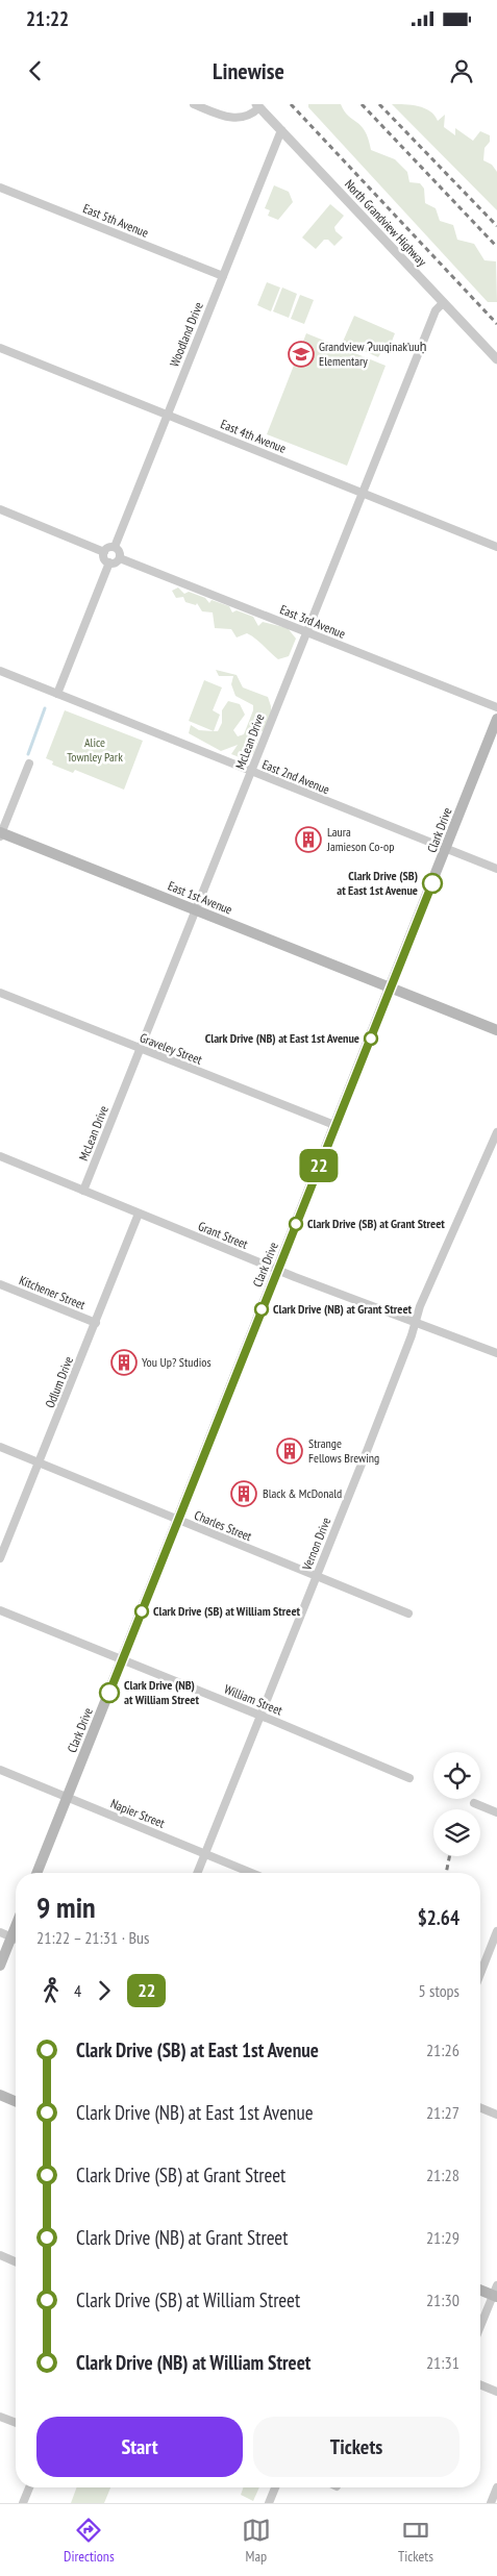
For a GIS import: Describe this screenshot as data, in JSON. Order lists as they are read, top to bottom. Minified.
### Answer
{"streets":{"main road":["Clark Drive","East 1st Avenue"],"street":["East 5th Avenue","North Grandview Highway","Woodland Drive","East 4th Avenue","East 3rd Avenue","McLean Drive","East 2nd Avenue","Graveley Street","Grant Street","Kitchener Street","Odlum Drive","Charles Street","Vernon Drive","William Street","Napier Street"]},"crossings":[["East 5th Avenue","Woodland Drive"],["North Grandview Highway","Woodland Drive"],["North Grandview Highway","McLean Drive"],["Woodland Drive","East 4th Avenue"],["Woodland Drive","East 3rd Avenue"],["East 4th Avenue","McLean Drive"],["East 3rd Avenue","McLean Drive"],["McLean Drive","East 2nd Avenue"],["McLean Drive","East 1st Avenue"],["McLean Drive","Graveley Street"],["McLean Drive","Grant Street"],["East 2nd Avenue","Clark Drive"],["Clark Drive","East 1st Avenue"],["Clark Drive","Graveley Street"],["Clark Drive","Grant Street"],["Clark Drive","Charles Street"],["Clark Drive","William Street"],["Clark Drive","Napier Street"],["Grant Street","Odlum Drive"],["Grant Street","Vernon Drive"],["Kitchener Street","Odlum Drive"],["Odlum Drive","Charles Street"],["Charles Street","Vernon Drive"],["Vernon Drive","William Street"],["Vernon Drive","Napier Street"]],"parks":["Alice Townley Park"],"places":{"school or university":["Grandview ʔuuqinak’uuḥ Elementary"],"building":["Laura Jamieson Co-op","You Up? Studios","Strange Fellows Brewing","Black & McDonald"],"other":["Clark Drive (SB) at East 1st Avenue","Clark Drive (NB) at East 1st Avenue","Clark Drive (SB) at Grant Street","Clark Drive (NB) at Grant Street","Clark Drive (SB) at William Street","Clark Drive (NB) at William Street"]},"lines":["bus line 22"],"page":{"status":"21:22","header":"Linewise","on_map":"22","heading":["9 min","21:22 – 21:31 · Bus","$2.64"],"legs":["4","22","5 stops"],"list":[{"name":"Clark Drive (SB) at East 1st Avenue","value":"21:26"},{"name":"Clark Drive (NB) at East 1st Avenue","value":"21:27"},{"name":"Clark Drive (SB) at Grant Street","value":"21:28"},{"name":"Clark Drive (NB) at Grant Street","value":"21:29"},{"name":"Clark Drive (SB) at William Street","value":"21:30"},{"name":"Clark Drive (NB) at William Street","value":"21:31"}],"buttons":["Start","Tickets"],"tabs":["Directions","Map","Tickets"]}}
